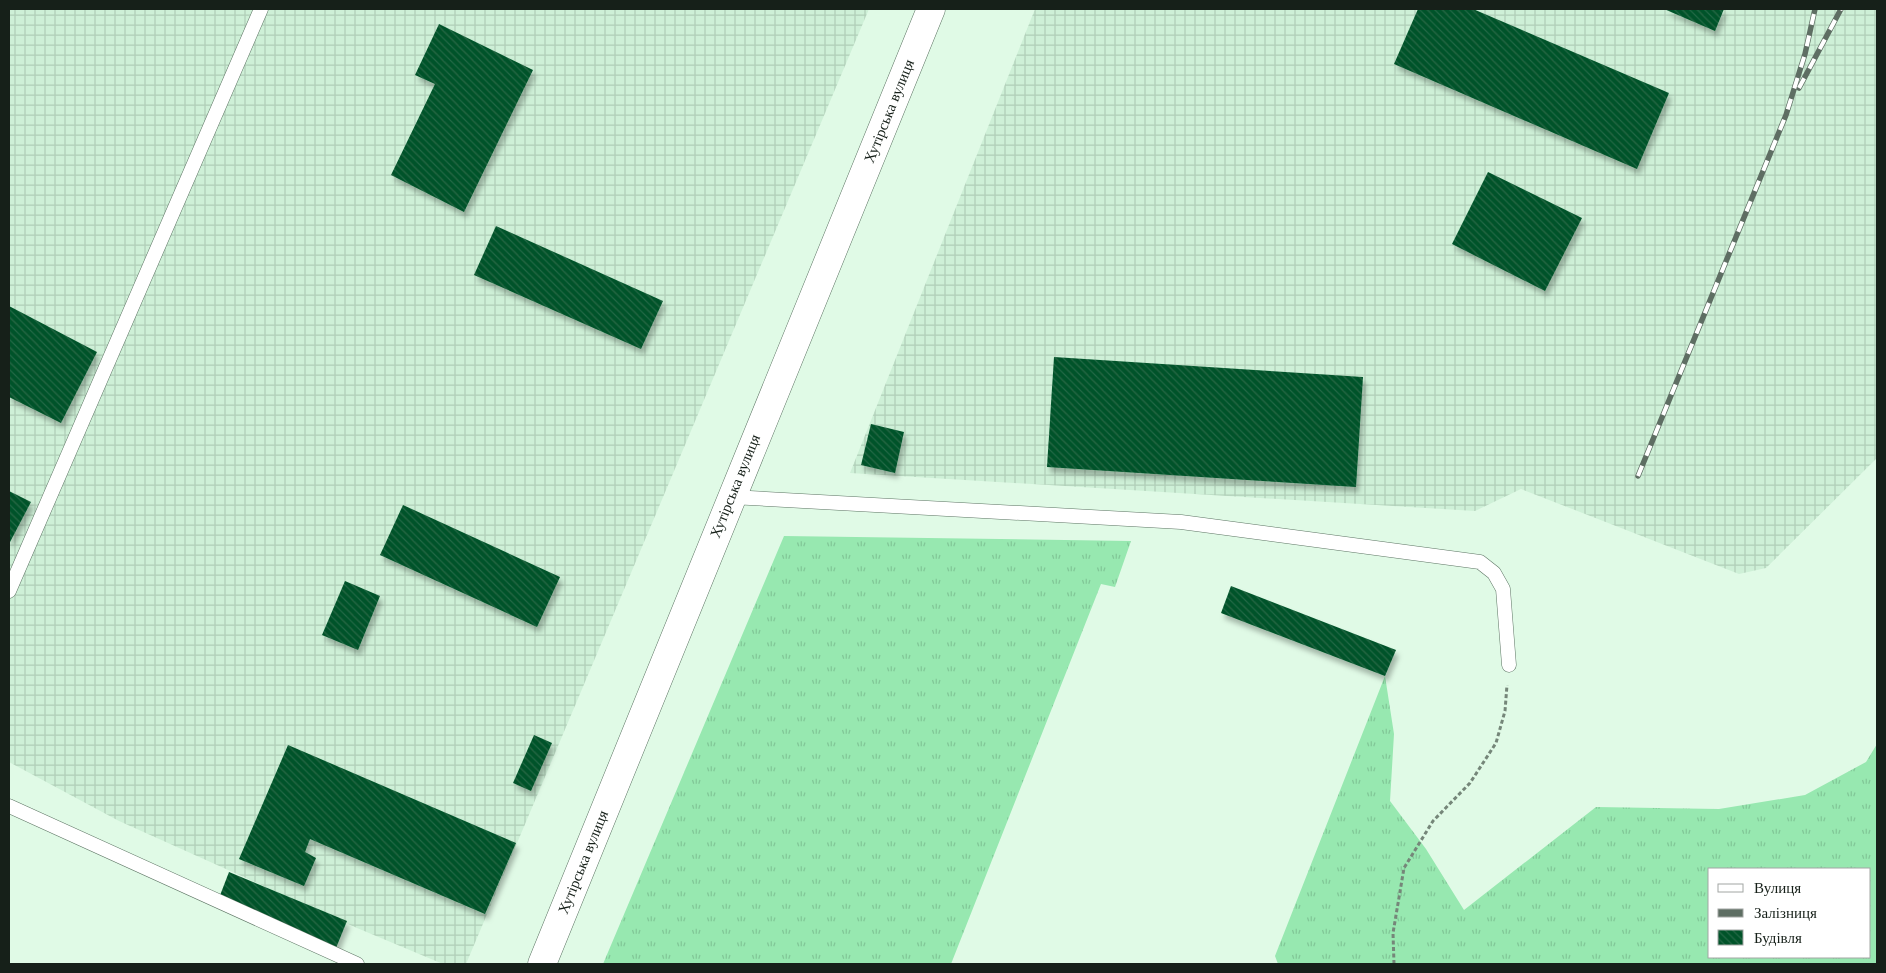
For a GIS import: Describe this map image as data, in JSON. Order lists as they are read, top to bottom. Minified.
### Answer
{"streets":{"main road":["Хутірська вулиця"]},"legend":["Вулиця","Залізниця","Будівля"]}
